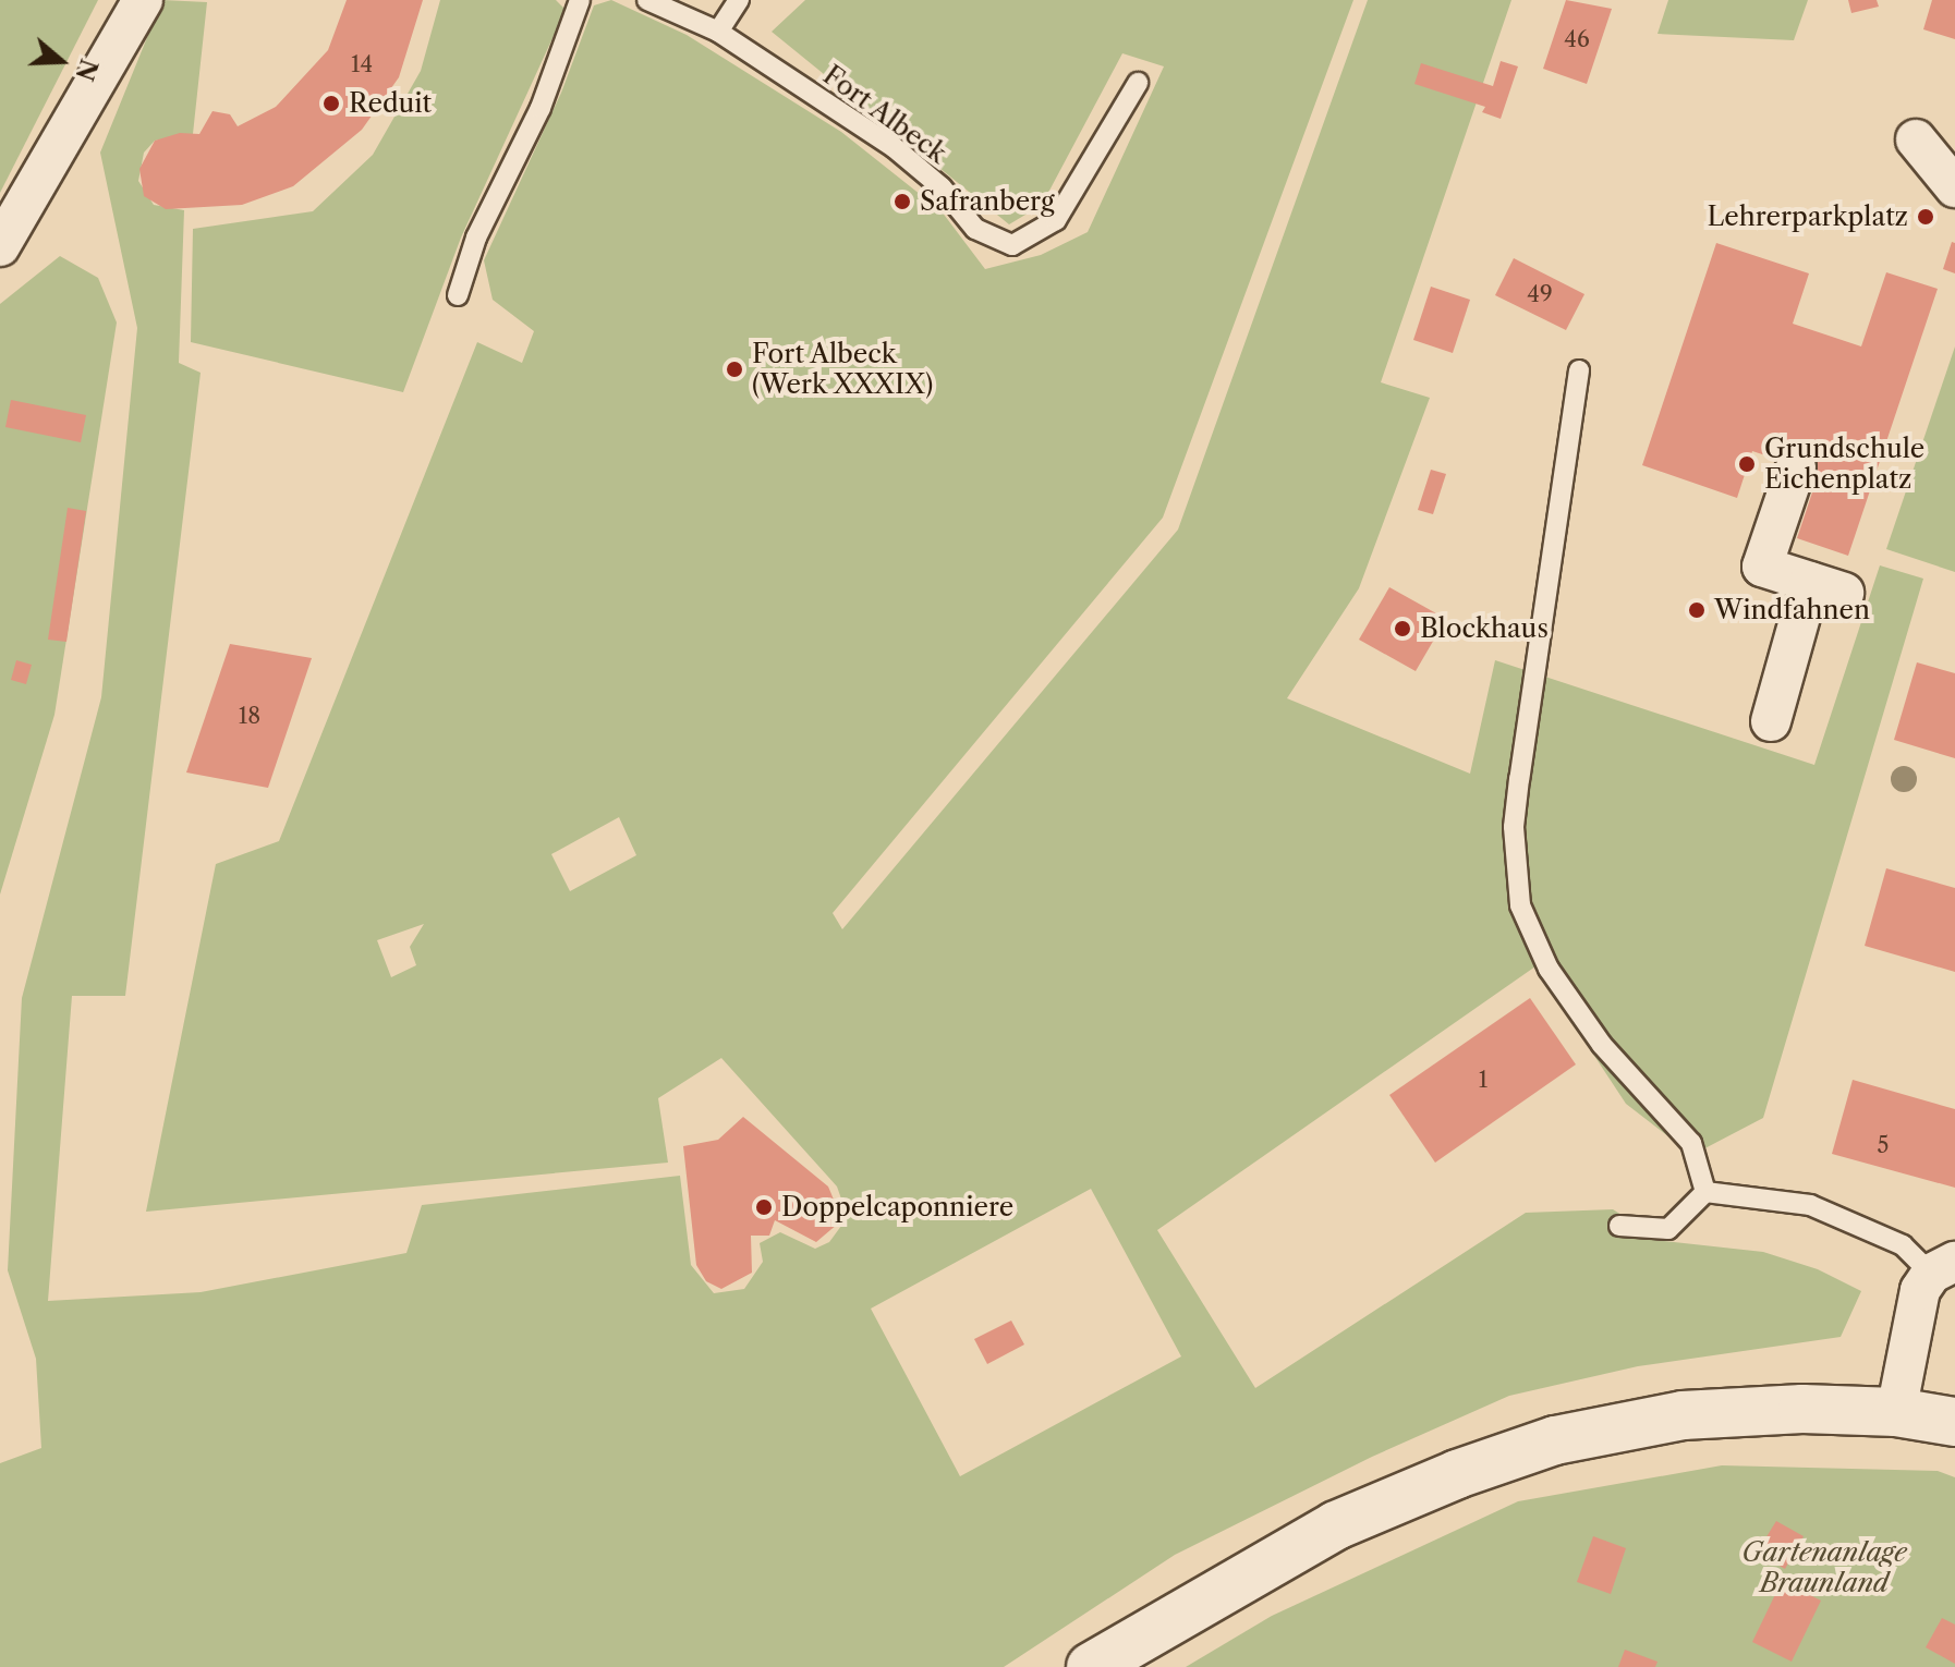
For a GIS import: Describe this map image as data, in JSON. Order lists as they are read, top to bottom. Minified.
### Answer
{"streets":{"lane":["Fort Albeck"]},"parks":["Gartenanlage Braunland"],"places":["Reduit","Safranberg","Lehrerparkplatz","Fort Albeck (Werk XXXIX)","Grundschule Eichenplatz","Windfahnen","Blockhaus","Doppelcaponniere"],"house_numbers":["46","14","49","18","1","5"],"north":"right"}
